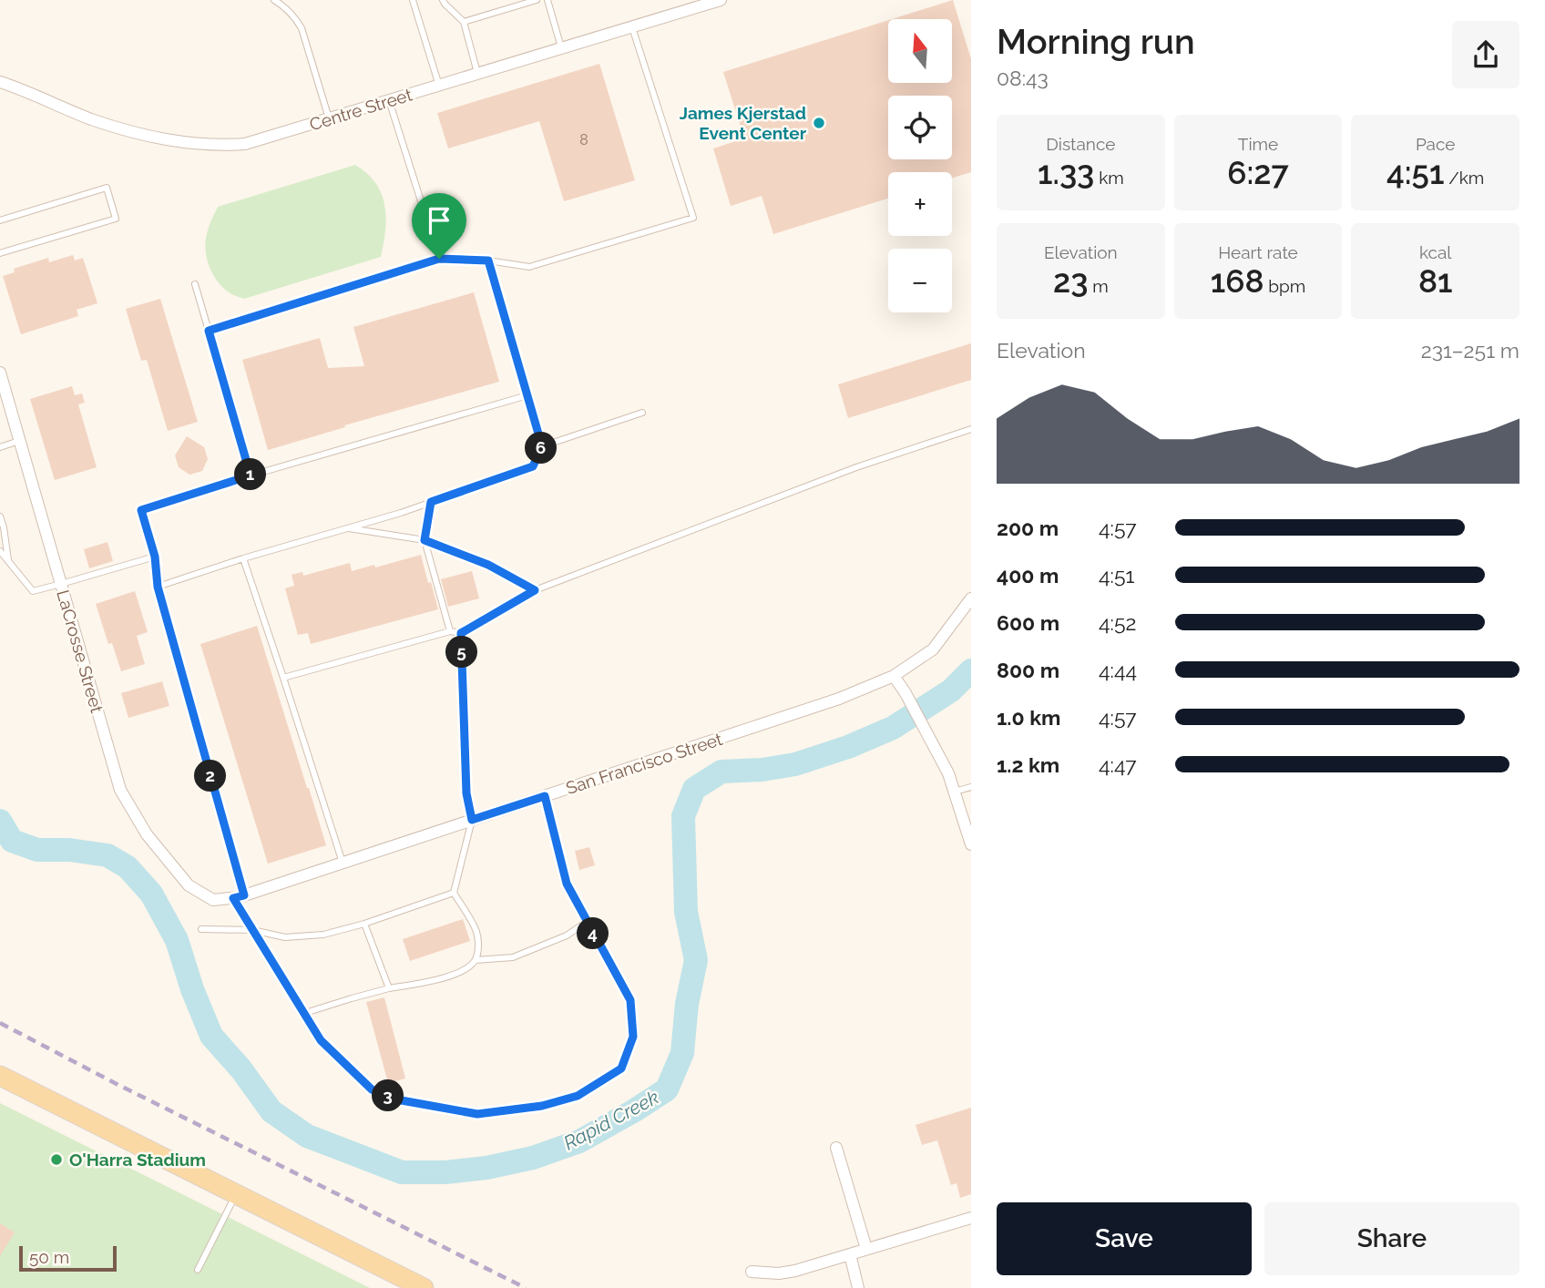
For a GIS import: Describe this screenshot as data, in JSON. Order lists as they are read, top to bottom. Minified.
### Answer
{"streets":{"street":["Centre Street","LaCrosse Street","San Francisco Street"]},"crossings":[["LaCrosse Street","San Francisco Street"]],"water":["Rapid Creek"],"places":["James Kjerstad Event Center","O'Harra Stadium"],"house_numbers":["8"],"scale_bar":"50 m","north":"top","page":{"heading":["Morning run","08:43"],"map_buttons":["+","−"],"stats":[["Distance","1.33 km"],["Time","6:27"],["Pace","4:51 /km"],["Elevation","23 m"],["Heart rate","168 bpm"],["kcal","81"]],"chart":["Elevation","231–251 m"],"pins":["6","1","5","2","4","3"],"list":[{"name":"200 m","note":"4:57"},{"name":"400 m","note":"4:51"},{"name":"600 m","note":"4:52"},{"name":"800 m","note":"4:44"},{"name":"1.0 km","note":"4:57"},{"name":"1.2 km","note":"4:47"}],"buttons":["Save","Share"],"scale":"50 m"}}
